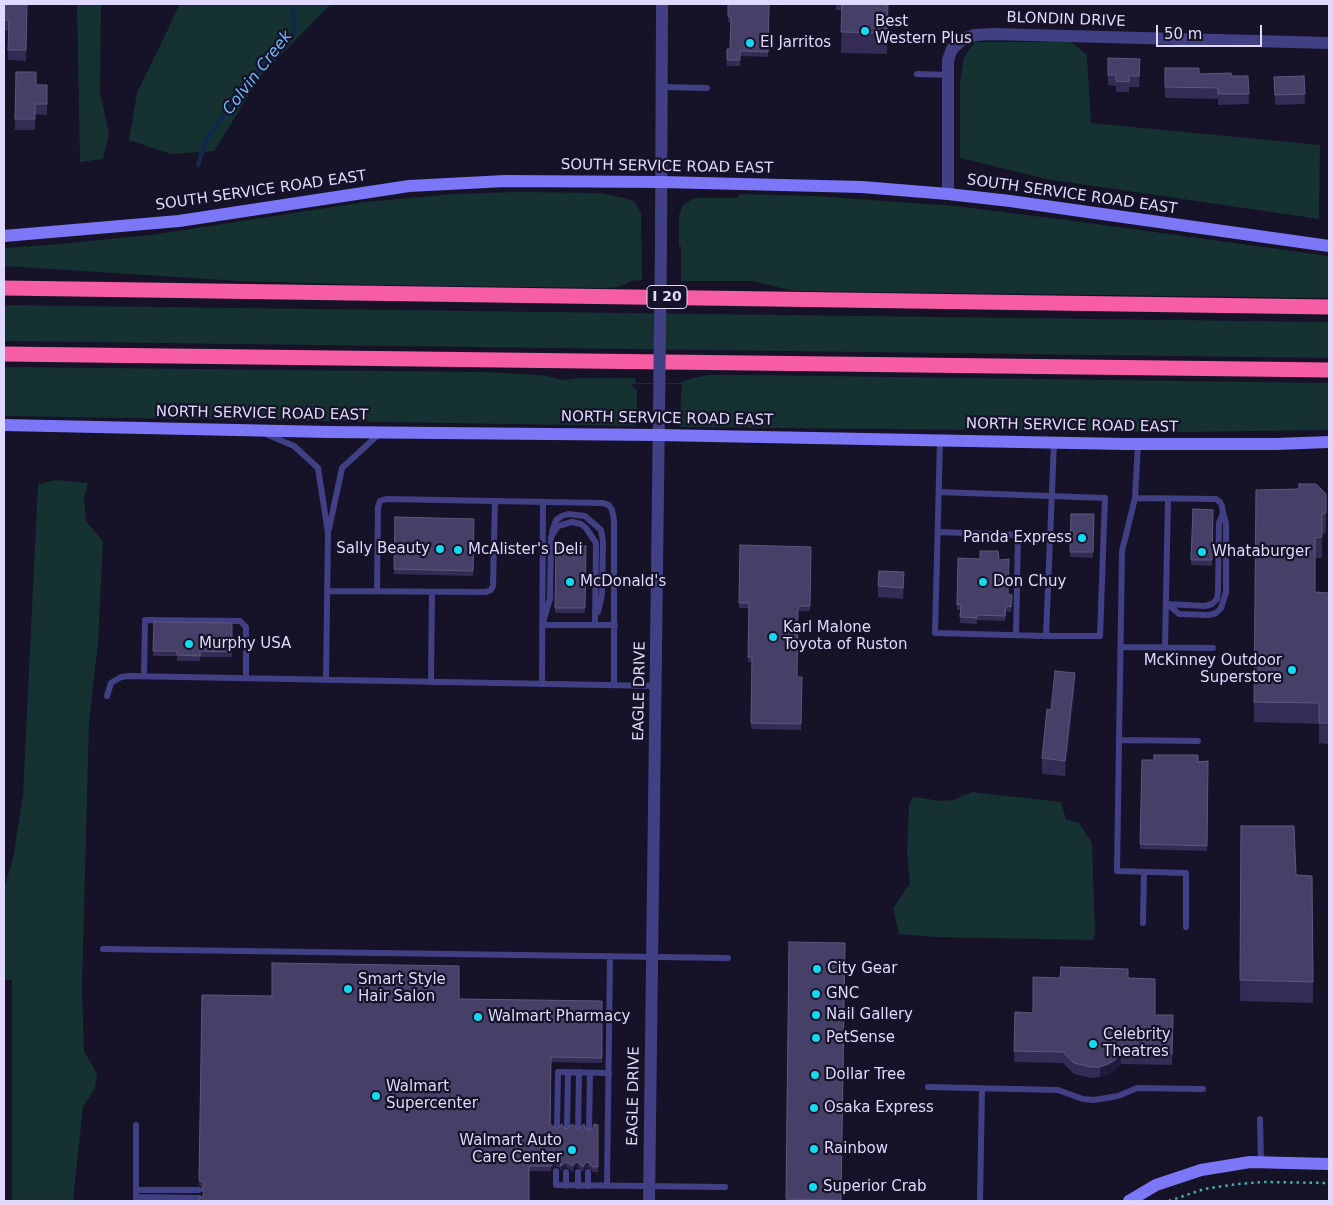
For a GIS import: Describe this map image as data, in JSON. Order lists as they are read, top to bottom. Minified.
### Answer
{"streets":{"highway":["I 20"],"main road":["SOUTH SERVICE ROAD EAST","NORTH SERVICE ROAD EAST"],"street":["BLONDIN DRIVE","EAGLE DRIVE"]},"crossings":[["BLONDIN DRIVE","SOUTH SERVICE ROAD EAST"],["SOUTH SERVICE ROAD EAST","EAGLE DRIVE"],["NORTH SERVICE ROAD EAST","EAGLE DRIVE"]],"water":["Colvin Creek"],"places":["Best Western Plus","El Jarritos","Panda Express","Sally Beauty","McAlister's Deli","Whataburger","McDonald's","Don Chuy","Karl Malone Toyota of Ruston","Murphy USA","McKinney Outdoor Superstore","City Gear","Smart Style Hair Salon","GNC","Nail Gallery","Walmart Pharmacy","PetSense","Celebrity Theatres","Dollar Tree","Walmart Supercenter","Osaka Express","Rainbow","Walmart Auto Care Center","Superior Crab"],"scale_bar":"50 m"}
